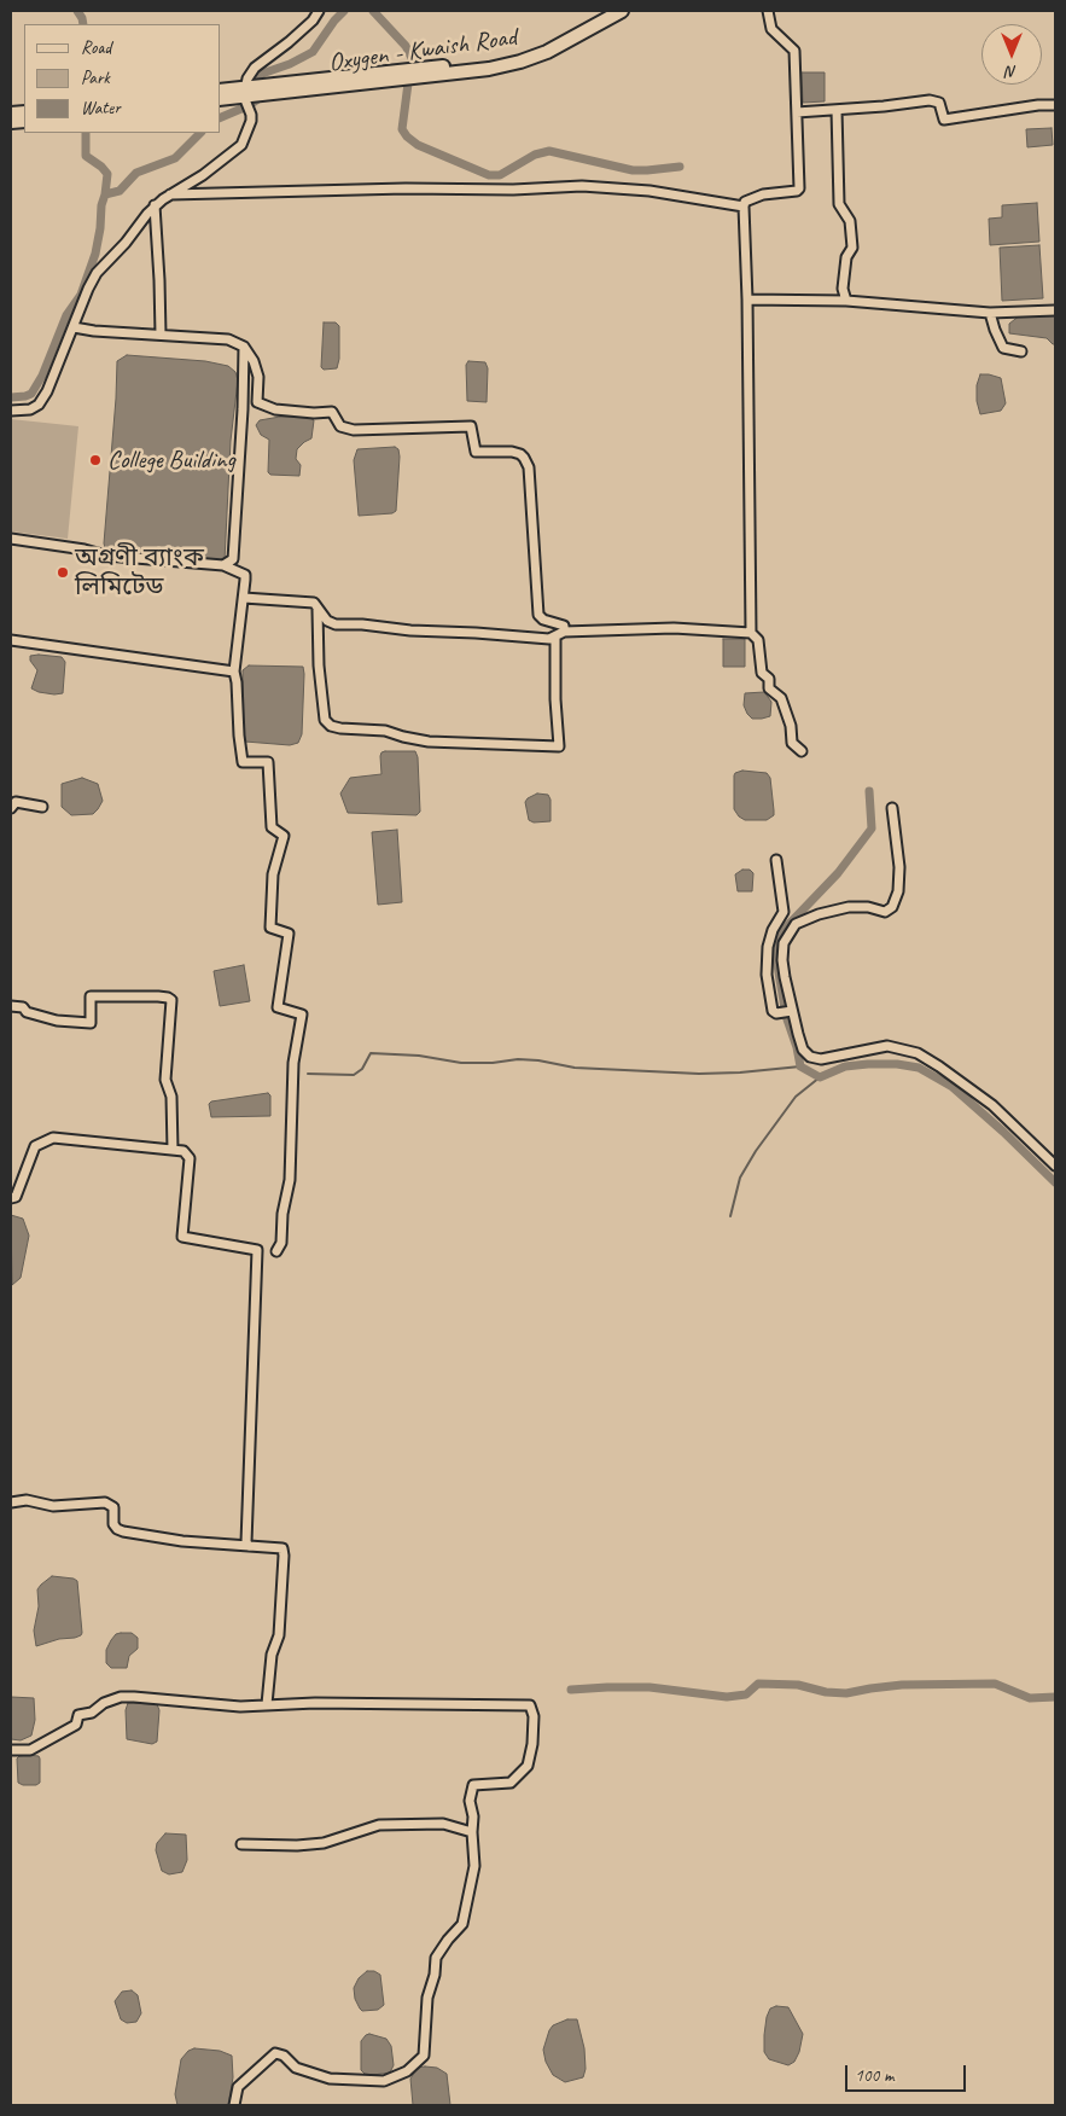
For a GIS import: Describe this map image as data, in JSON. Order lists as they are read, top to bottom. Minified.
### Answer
{"streets":{"main road":["Oxygen - Kwaish Road"]},"places":["College Building","অগ্রণী ব্যাংক লিমিটেড"],"legend":["Road","Park","Water"],"scale_bar":"100 m","north":"bottom"}
